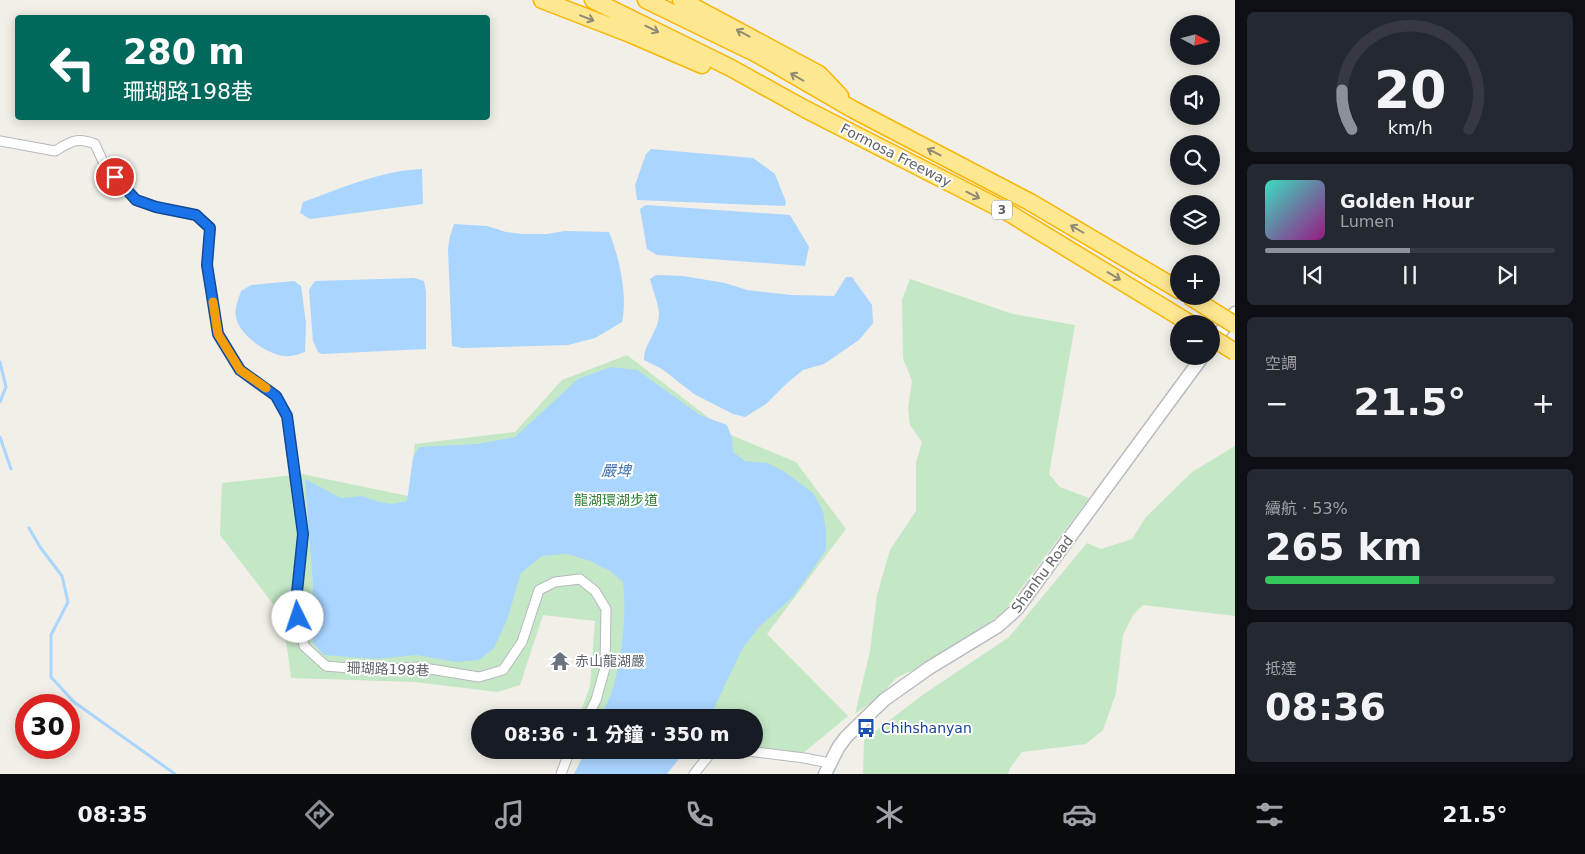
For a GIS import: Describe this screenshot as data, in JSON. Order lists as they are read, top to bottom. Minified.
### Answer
{"streets":{"highway":["Formosa Freeway","3"],"street":["Shanhu Road","珊瑚路198巷"]},"water":["嚴埤"],"parks":["龍湖環湖步道"],"places":{"temple":["赤山龍湖嚴"],"bus stop":["Chihshanyan"]},"north":"right","page":{"map_buttons":["+","−"],"turn":["280 m","珊瑚路198巷"],"song":["Golden Hour","Lumen"],"tile":["空調",["續航 · 53%","265 km"],["抵達","08:36"]],"heat":["−","21.5°","+"],"limit":"30","trip":"08:36 · 1 分鐘 · 350 m","tabs":["08:35","21.5°"],"gauge":["20","km/h"]}}
